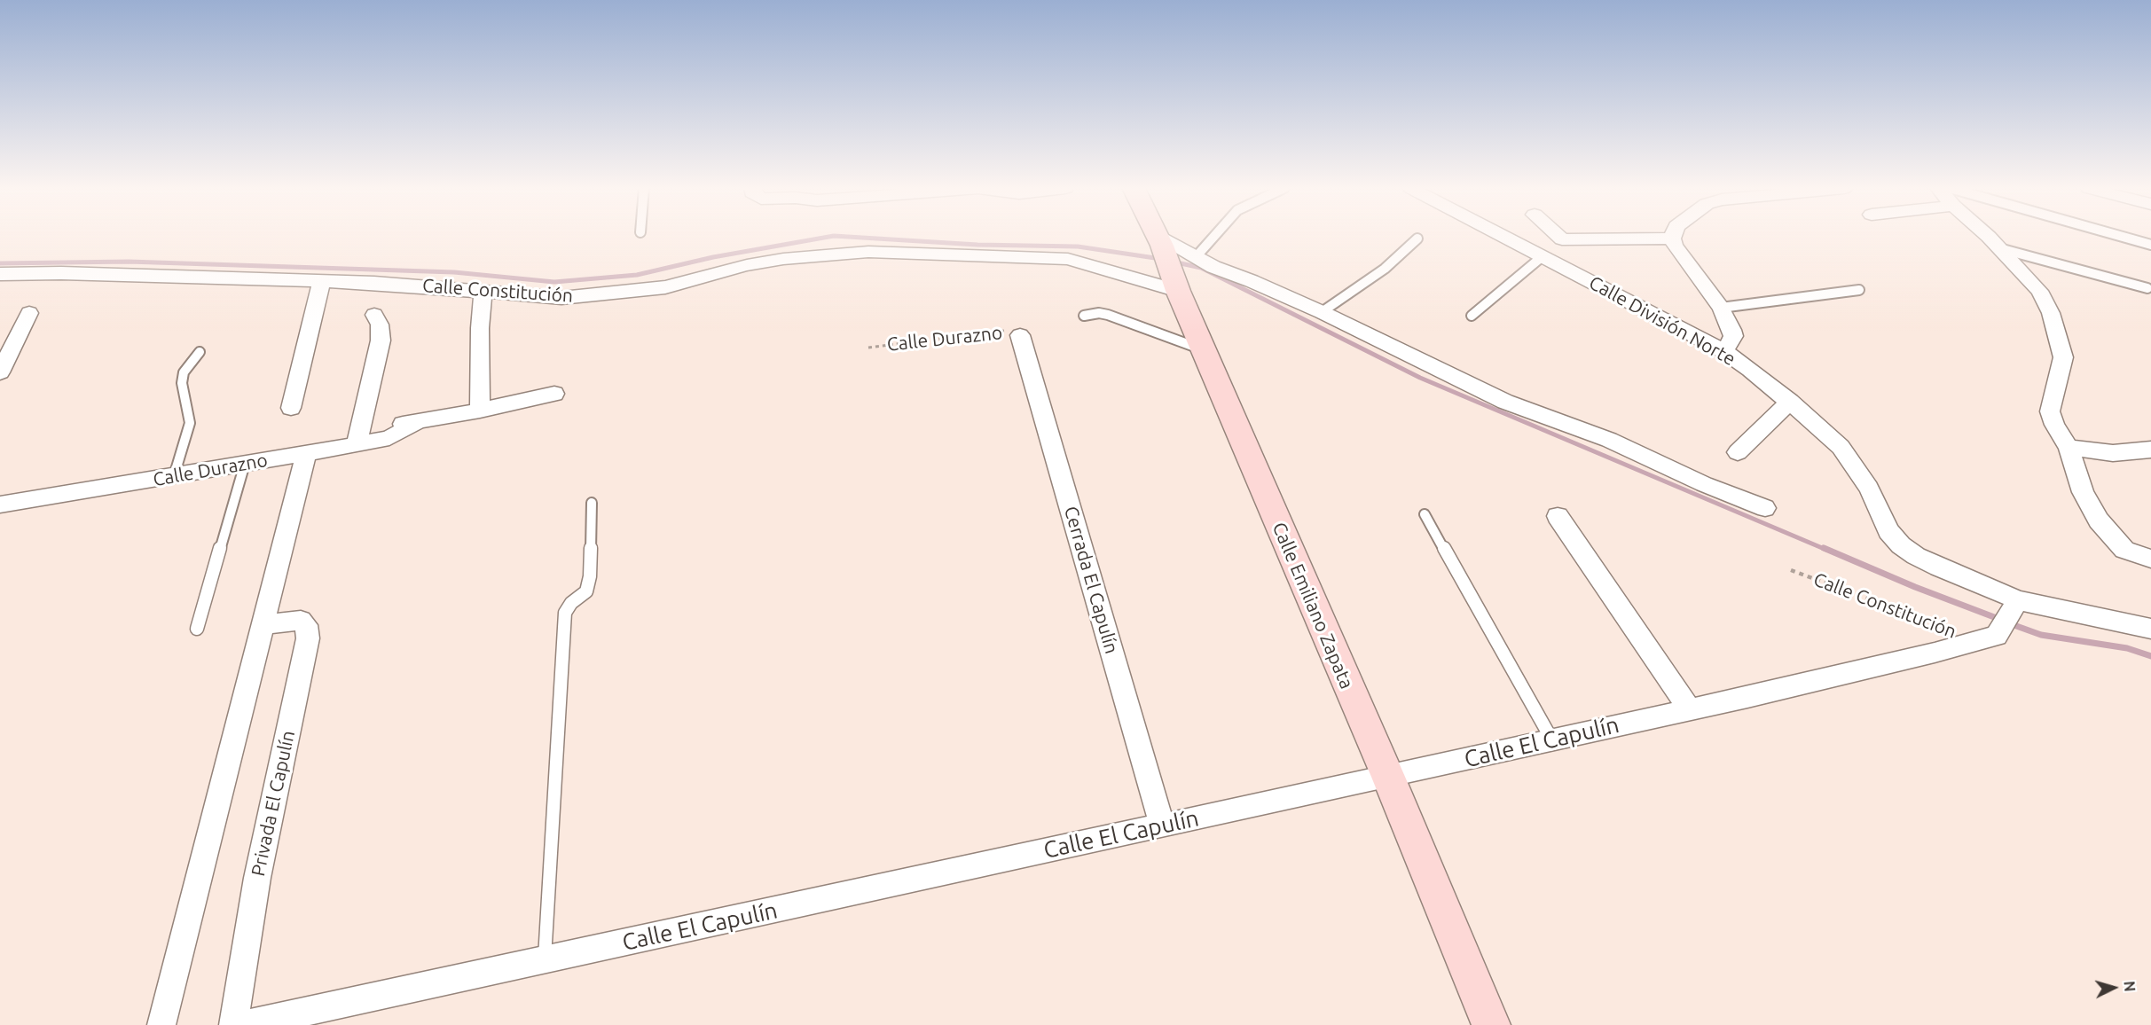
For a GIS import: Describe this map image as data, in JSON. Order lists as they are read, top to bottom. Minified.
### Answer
{"streets":{"street":["Calle Constitución","Calle División Norte","Calle Durazno","Cerrada El Capulín","Calle Emiliano Zapata","Calle El Capulín","Privada El Capulín"]},"crossings":[["Calle Constitución","Calle Emiliano Zapata"],["Calle Constitución","Calle El Capulín"],["Calle Durazno","Cerrada El Capulín"],["Cerrada El Capulín","Calle El Capulín"],["Calle Emiliano Zapata","Calle El Capulín"]],"north":"right"}
